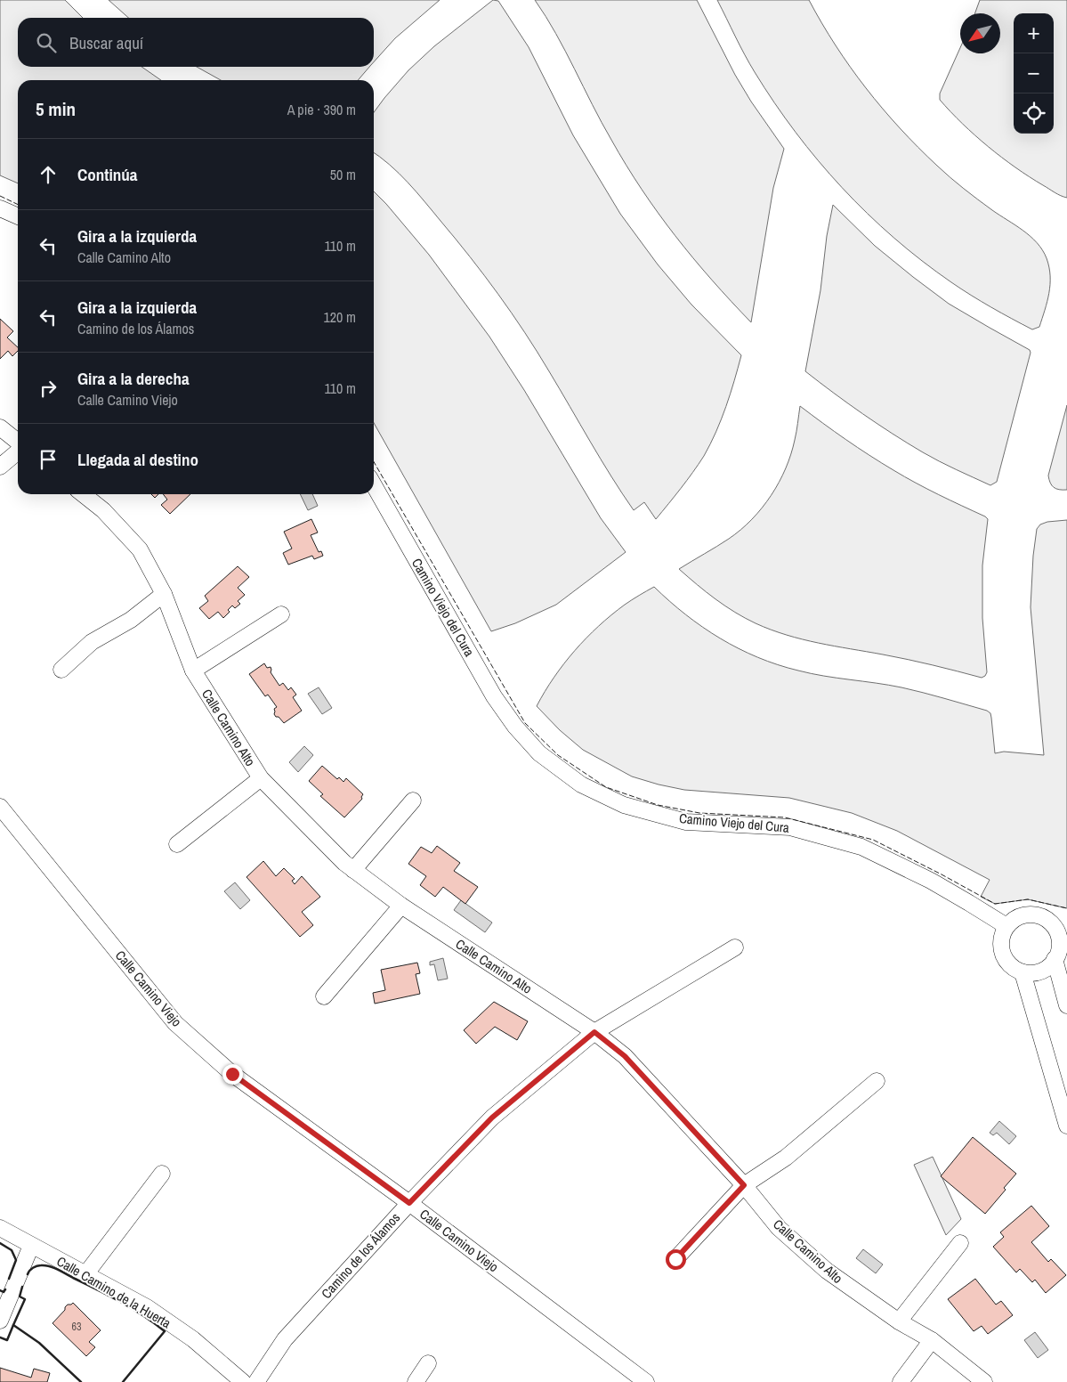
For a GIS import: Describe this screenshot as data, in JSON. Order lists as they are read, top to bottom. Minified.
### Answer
{"streets":{"street":["Camino Viejo del Cura","Calle Camino Alto","Calle Camino Viejo","Camino de los Álamos","Calle Camino de la Huerta"]},"crossings":[["Calle Camino Alto","Camino de los Álamos"],["Calle Camino Viejo","Camino de los Álamos"]],"house_numbers":["63"],"north":"bottom left","page":{"map_buttons":["+","−"],"search":"Buscar aquí","heading":["5 min","A pie · 390 m"],"list":[["Continúa","50 m"],["Gira a la izquierda","Calle Camino Alto","110 m"],["Gira a la izquierda","Camino de los Álamos","120 m"],["Gira a la derecha","Calle Camino Viejo","110 m"],"Llegada al destino"]}}
